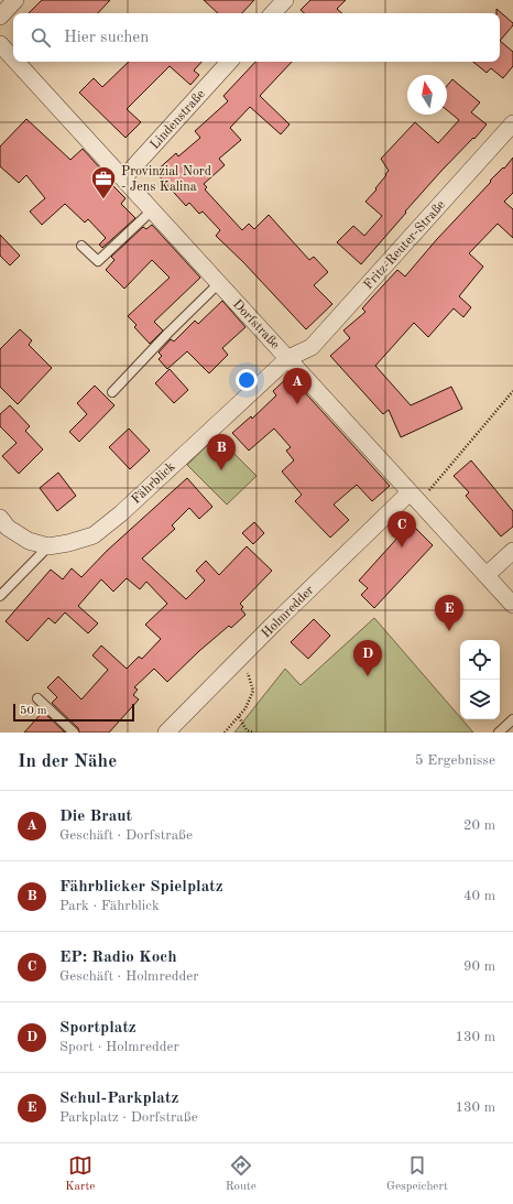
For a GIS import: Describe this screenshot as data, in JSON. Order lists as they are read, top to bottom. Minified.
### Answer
{"streets":{"street":["Lindenstraße","Fritz-Reuter-Straße","Dorfstraße","Fährblick","Holmredder"]},"crossings":[["Lindenstraße","Dorfstraße"],["Fritz-Reuter-Straße","Dorfstraße"],["Fritz-Reuter-Straße","Fährblick"],["Dorfstraße","Fährblick"],["Dorfstraße","Holmredder"]],"places":{"office":["Provinzial Nord - Jens Kalina"]},"scale_bar":"50 m","north":"top","page":{"search":"Hier suchen","pins":["A","B","C","E","D"],"scale":"50 m","heading":["In der Nähe","5 Ergebnisse"],"list":[{"mark":"A","name":"Die Braut","note":"Geschäft · Dorfstraße","value":"20 m"},{"mark":"B","name":"Fährblicker Spielplatz","note":"Park · Fährblick","value":"40 m"},{"mark":"C","name":"EP: Radio Koch","note":"Geschäft · Holmredder","value":"90 m"},{"mark":"D","name":"Sportplatz","note":"Sport · Holmredder","value":"130 m"},{"mark":"E","name":"Schul-Parkplatz","note":"Parkplatz · Dorfstraße","value":"130 m"}],"nav":["Karte","Route","Gespeichert"]}}
